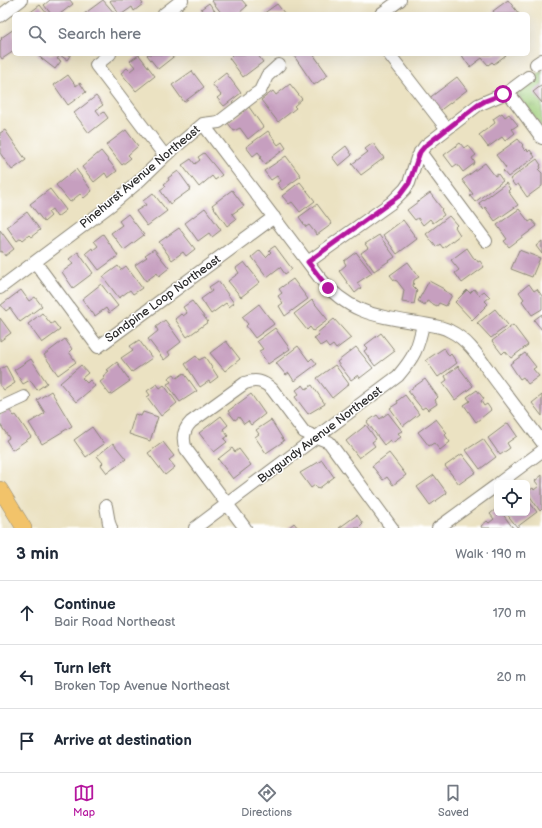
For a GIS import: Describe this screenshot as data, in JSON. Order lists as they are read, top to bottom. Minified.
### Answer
{"streets":{"street":["Pinehurst Avenue Northeast","Sandpine Loop Northeast","Burgundy Avenue Northeast"]},"crossings":[["Pinehurst Avenue Northeast","Sandpine Loop Northeast"]],"page":{"search":"Search here","heading":["3 min","Walk · 190 m"],"list":[["Continue","Bair Road Northeast","170 m"],["Turn left","Broken Top Avenue Northeast","20 m"],"Arrive at destination"],"nav":["Map","Directions","Saved"]}}
